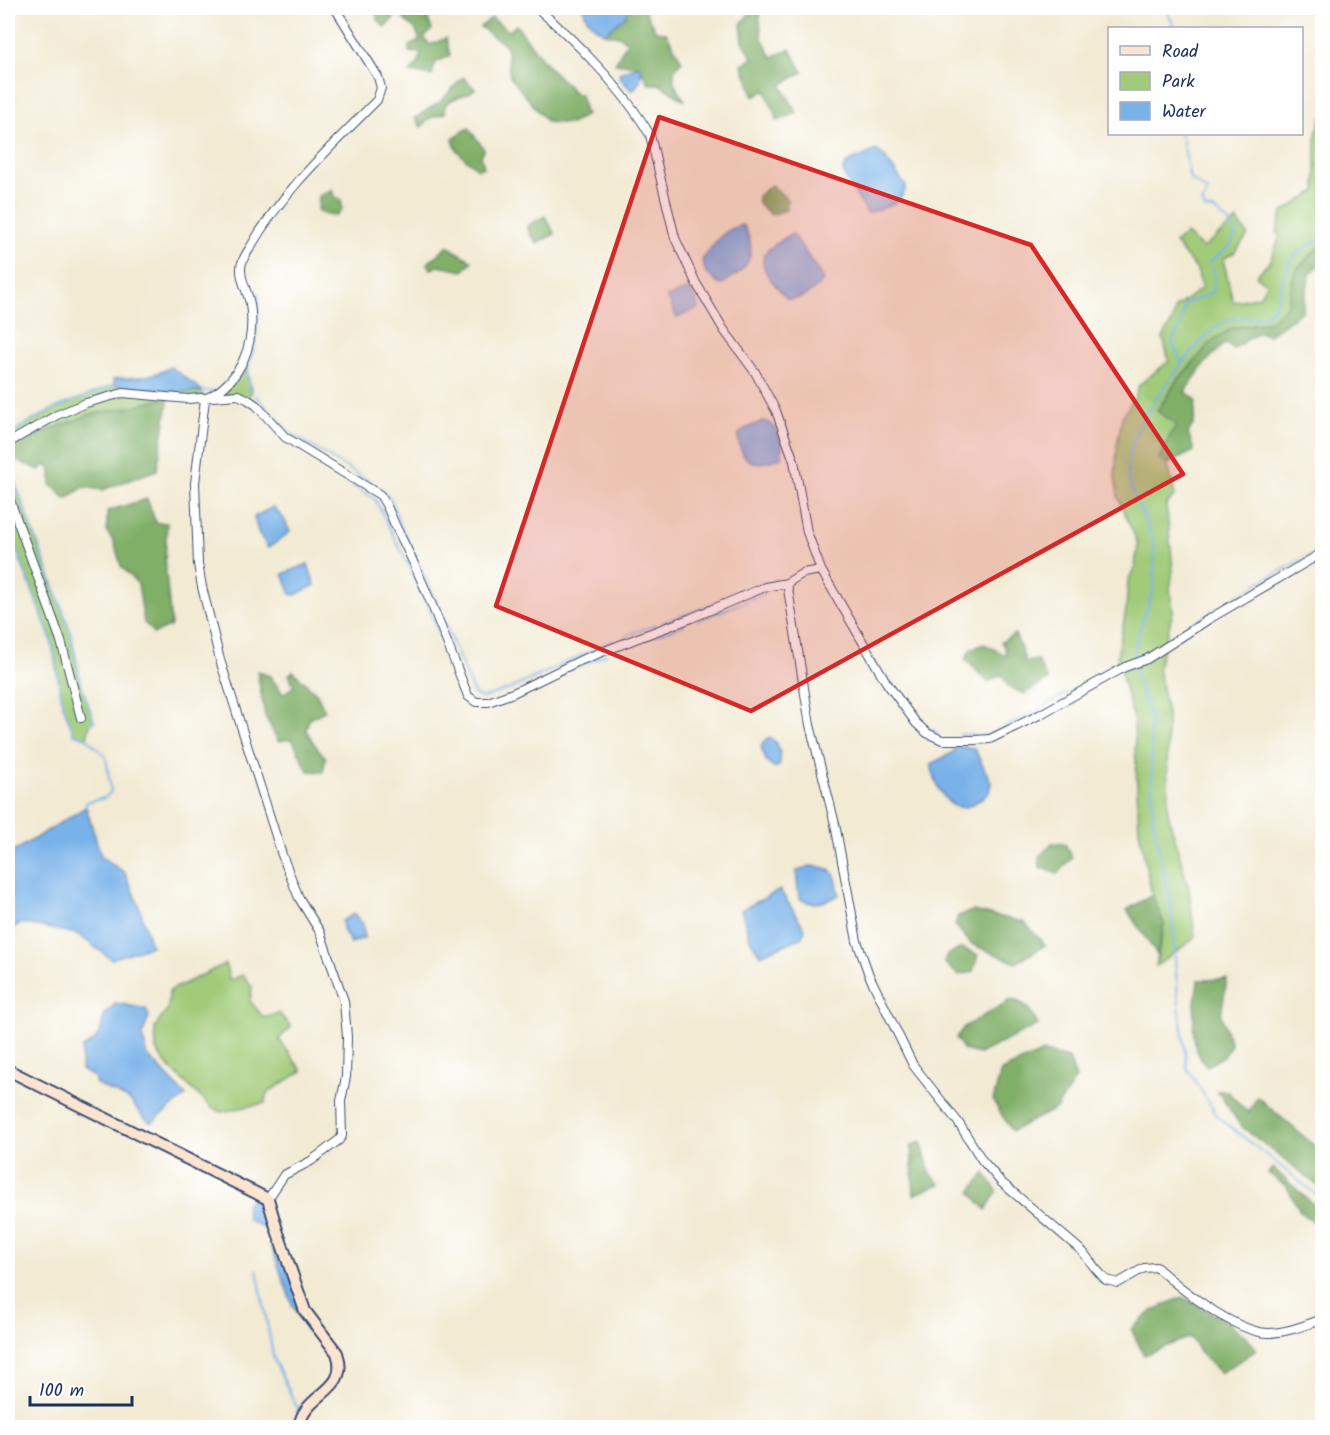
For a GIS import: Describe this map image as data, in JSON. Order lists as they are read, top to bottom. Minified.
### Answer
{"legend":["Road","Park","Water"],"scale_bar":"100 m"}
